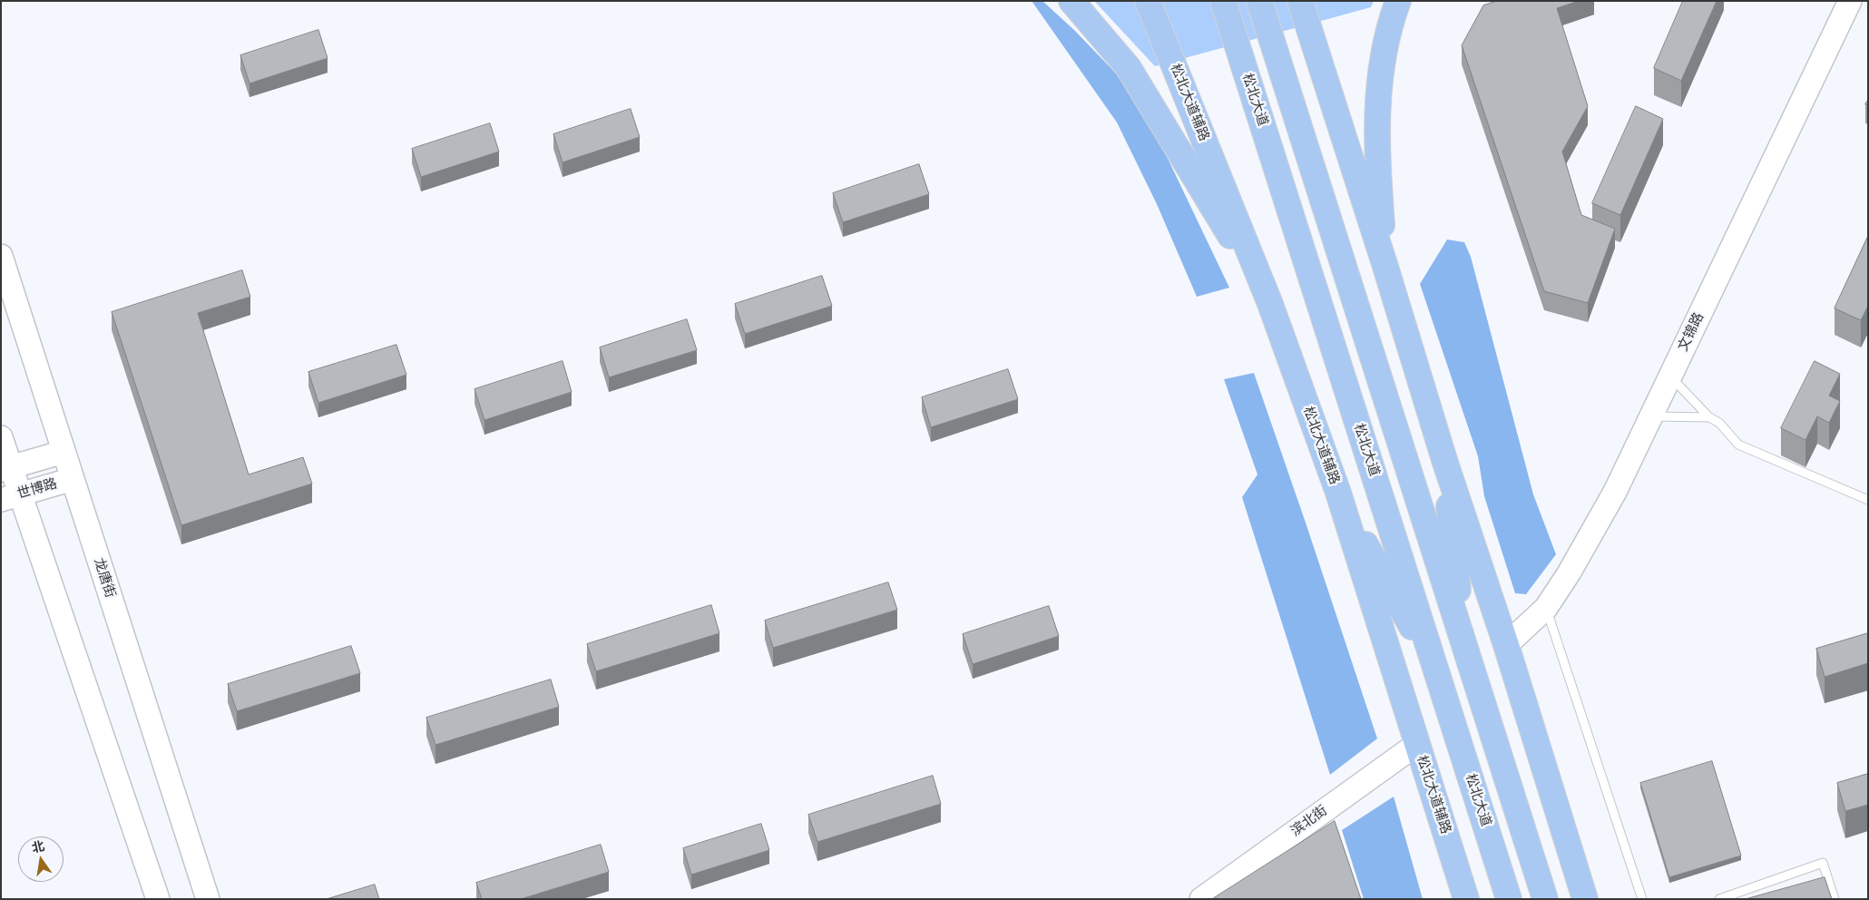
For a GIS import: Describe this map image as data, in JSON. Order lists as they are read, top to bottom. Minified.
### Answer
{"streets":{"highway":["松北大道","松北大道辅路"],"street":["文锦路","世博路","龙唐街","滨北街"]},"crossings":[["松北大道辅路","滨北街"],["世博路","龙唐街"]],"north":"top"}
